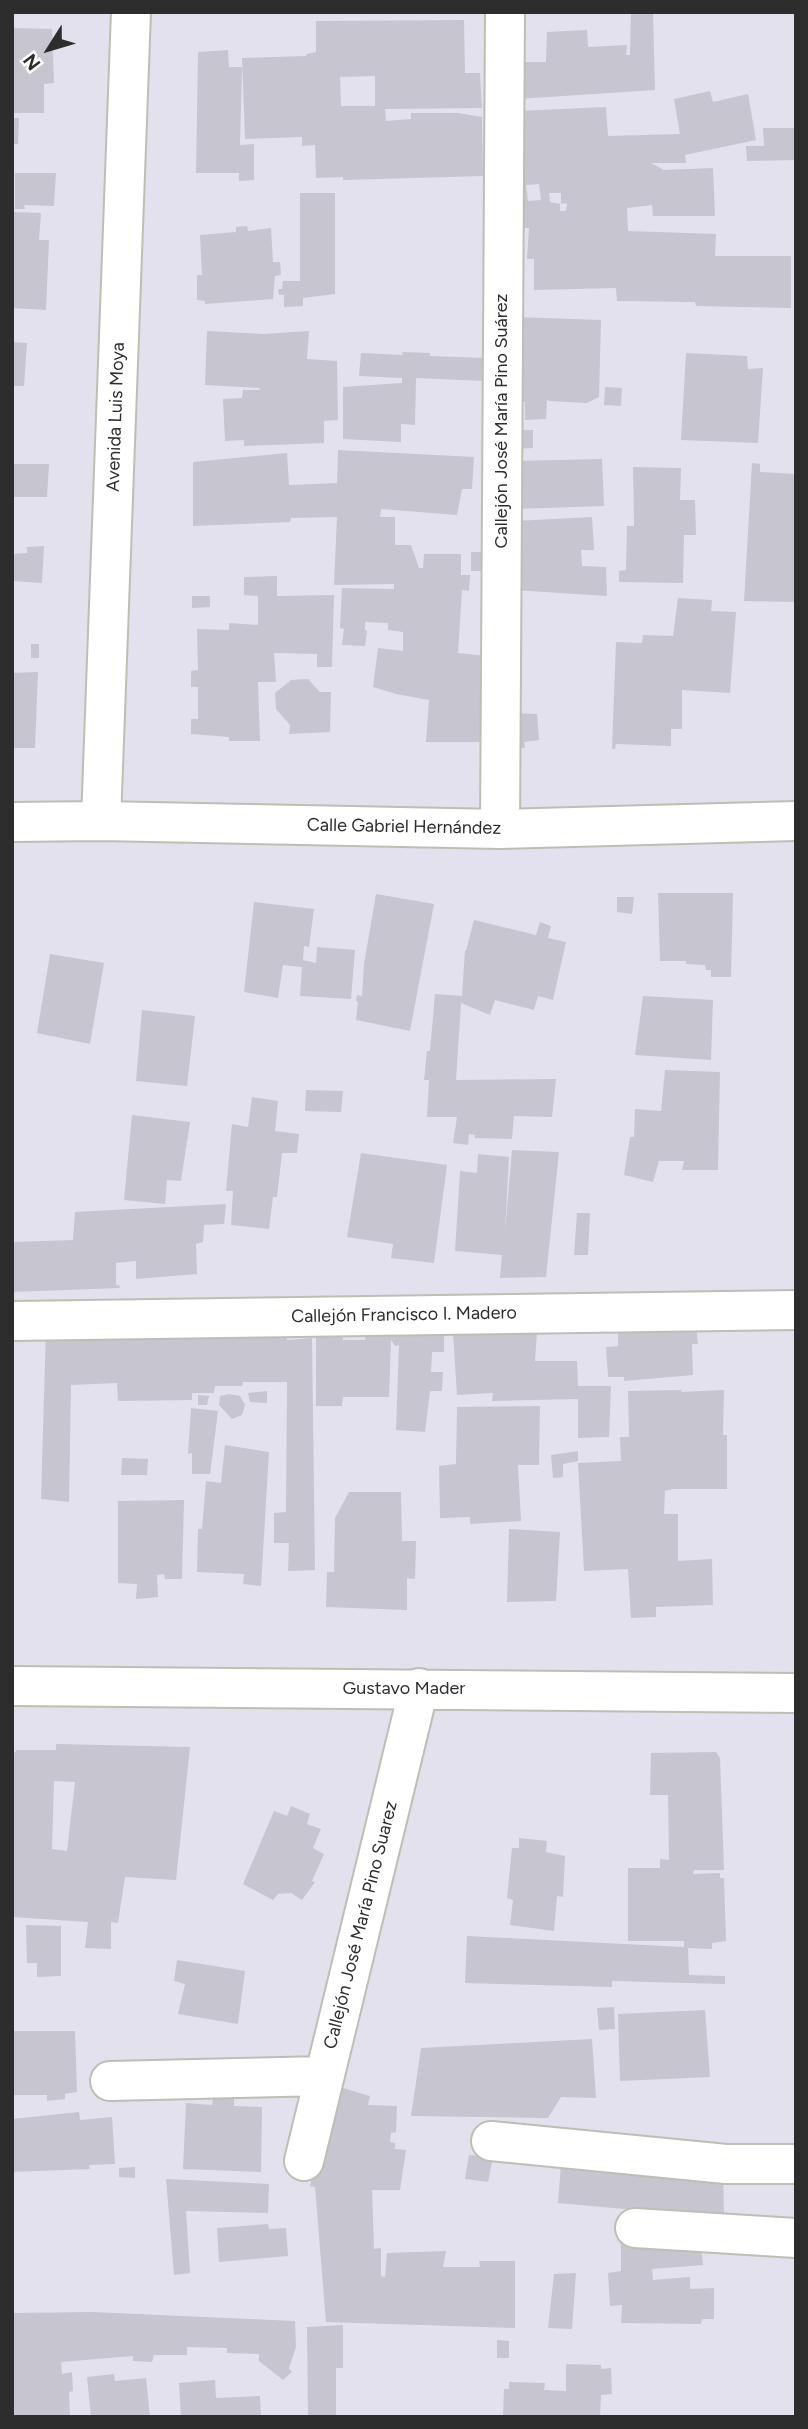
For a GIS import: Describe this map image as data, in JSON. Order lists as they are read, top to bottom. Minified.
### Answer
{"streets":{"street":["Avenida Luis Moya","Callejón José María Pino Suárez","Calle Gabriel Hernández","Callejón Francisco I. Madero","Gustavo Mader","Callejón José María Pino Suarez"]},"crossings":[["Avenida Luis Moya","Calle Gabriel Hernández"],["Callejón José María Pino Suárez","Calle Gabriel Hernández"],["Gustavo Mader","Callejón José María Pino Suarez"]],"north":"bottom left"}
